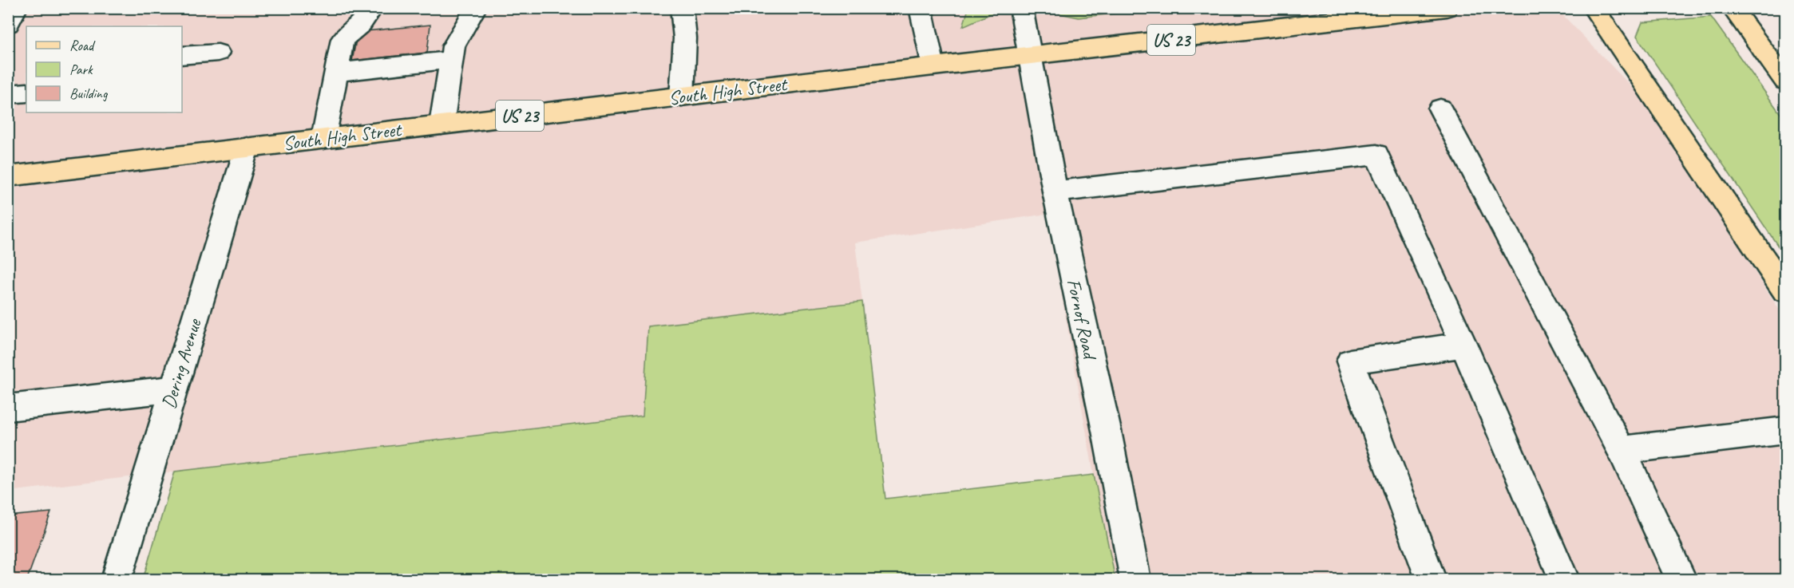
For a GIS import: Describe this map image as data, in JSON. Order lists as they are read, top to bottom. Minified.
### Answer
{"streets":{"main road":["US 23","South High Street"],"street":["Fornof Road","Dering Avenue"]},"crossings":[["South High Street","Fornof Road"],["South High Street","Dering Avenue"]],"legend":["Road","Park","Building"]}
